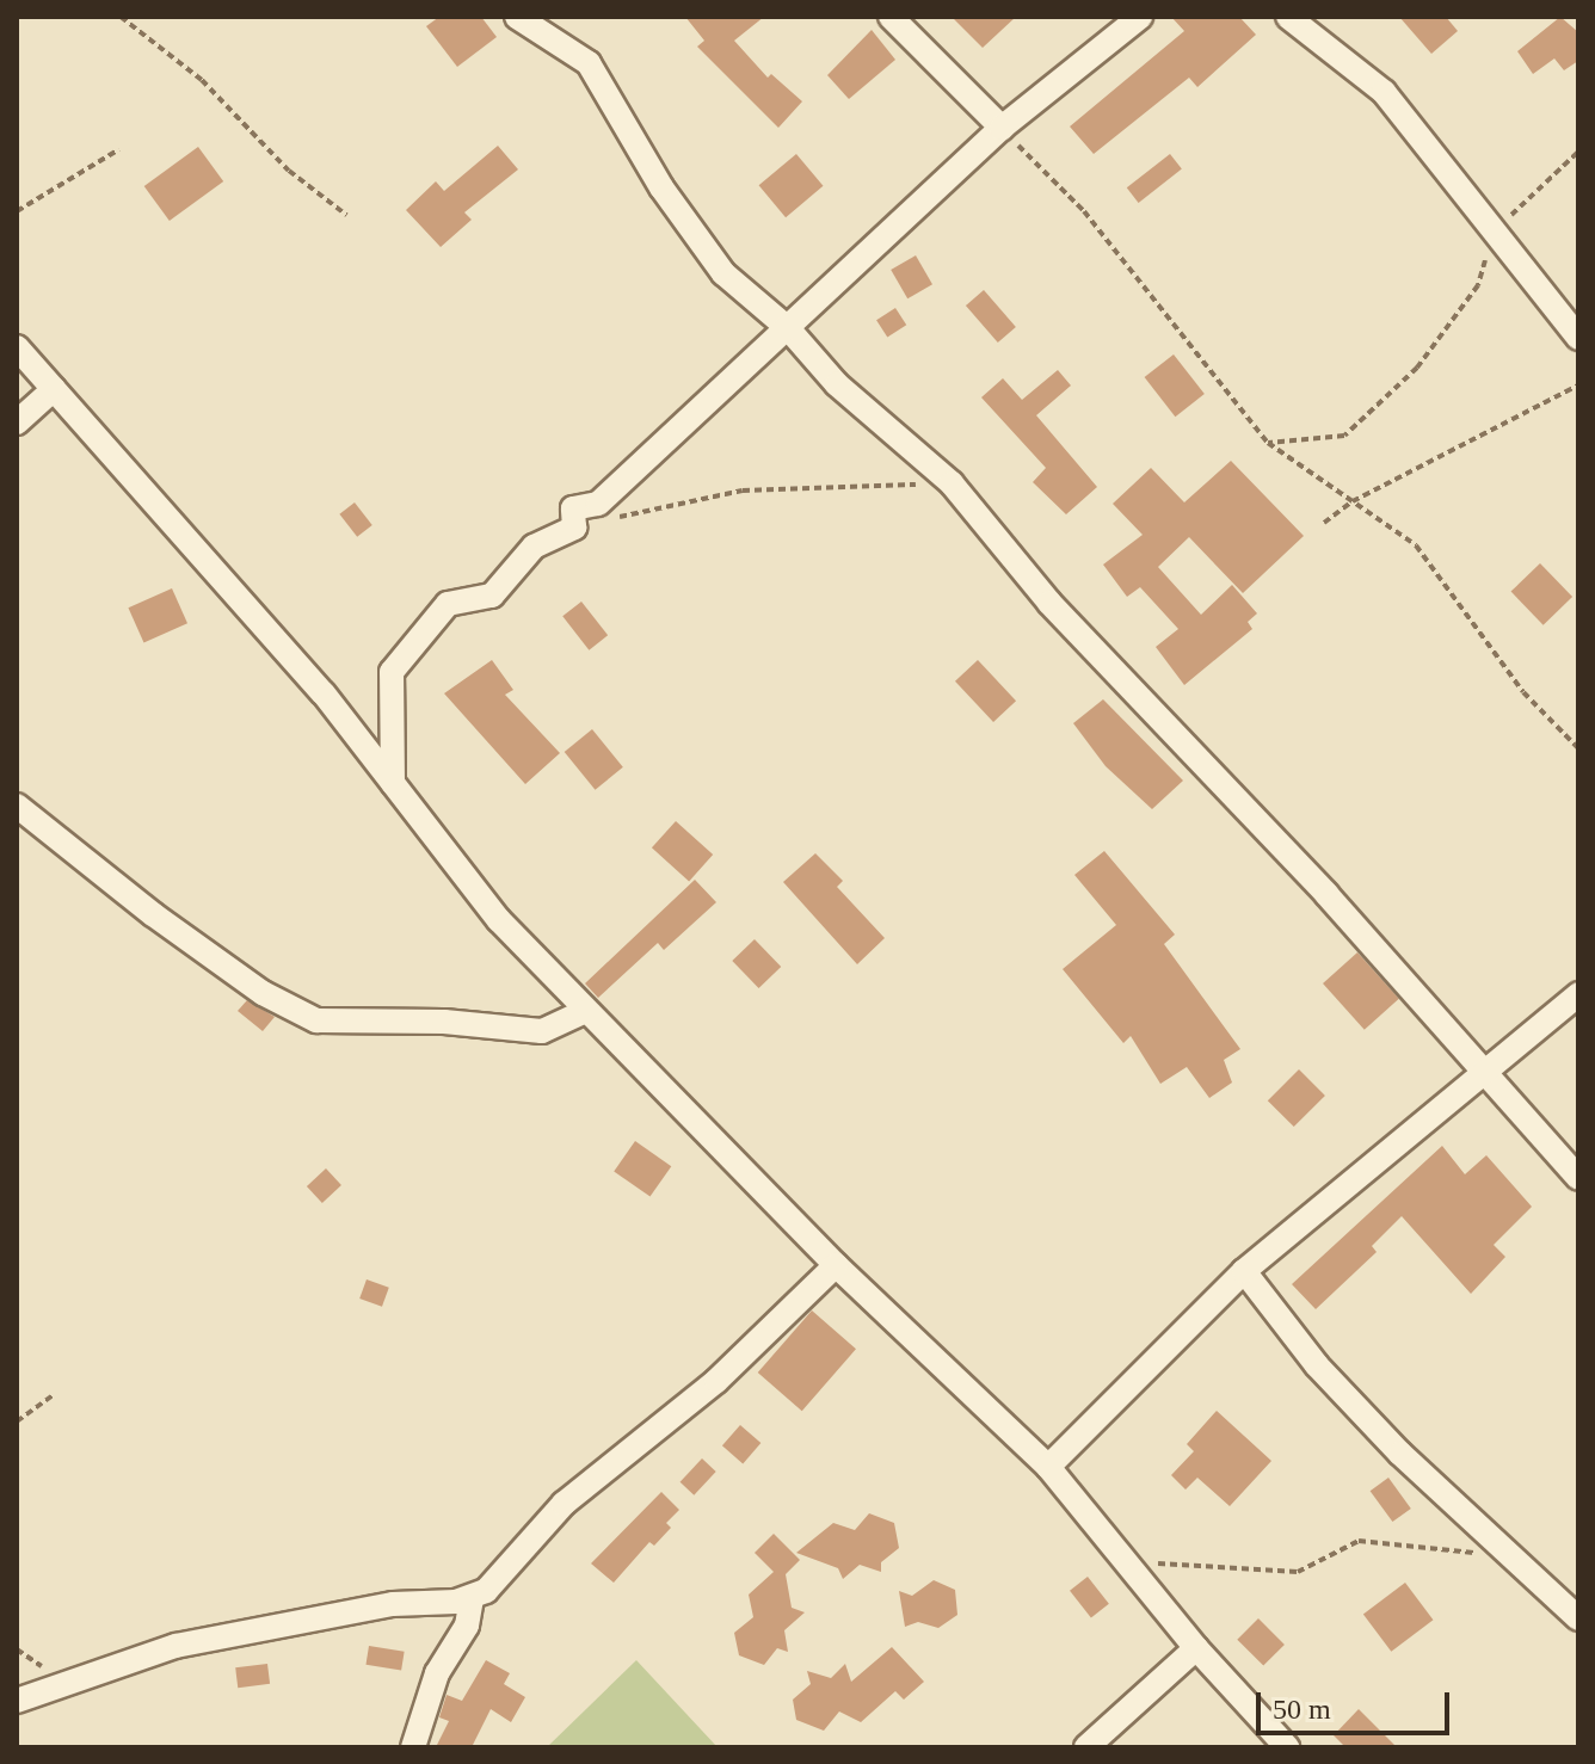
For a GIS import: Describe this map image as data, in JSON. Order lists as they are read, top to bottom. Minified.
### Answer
{"scale_bar":"50 m"}
